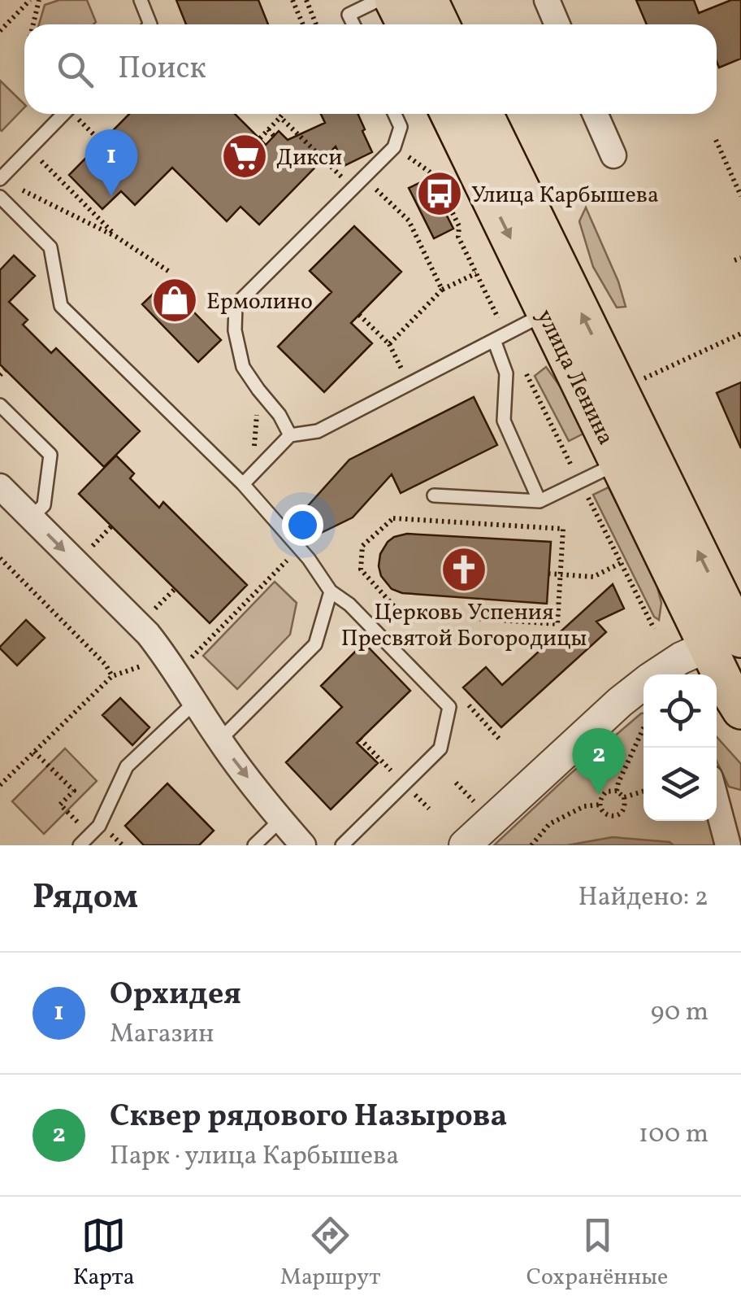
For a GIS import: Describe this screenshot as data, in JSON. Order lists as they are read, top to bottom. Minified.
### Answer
{"streets":{"main road":["улица Ленина"]},"places":{"supermarket":["Дикси"],"bus stop":["Улица Карбышева"],"shop":["Ермолино"],"church":["Церковь Успения Пресвятой Богородицы"]},"page":{"search":"Поиск","pins":["1","2"],"heading":["Рядом","Найдено: 2"],"list":[{"mark":"1","name":"Орхидея","note":"Магазин","value":"90 m"},{"mark":"2","name":"Сквер рядового Назырова","note":"Парк · улица Карбышева","value":"100 m"}],"nav":["Карта","Маршрут","Сохранённые"]}}
